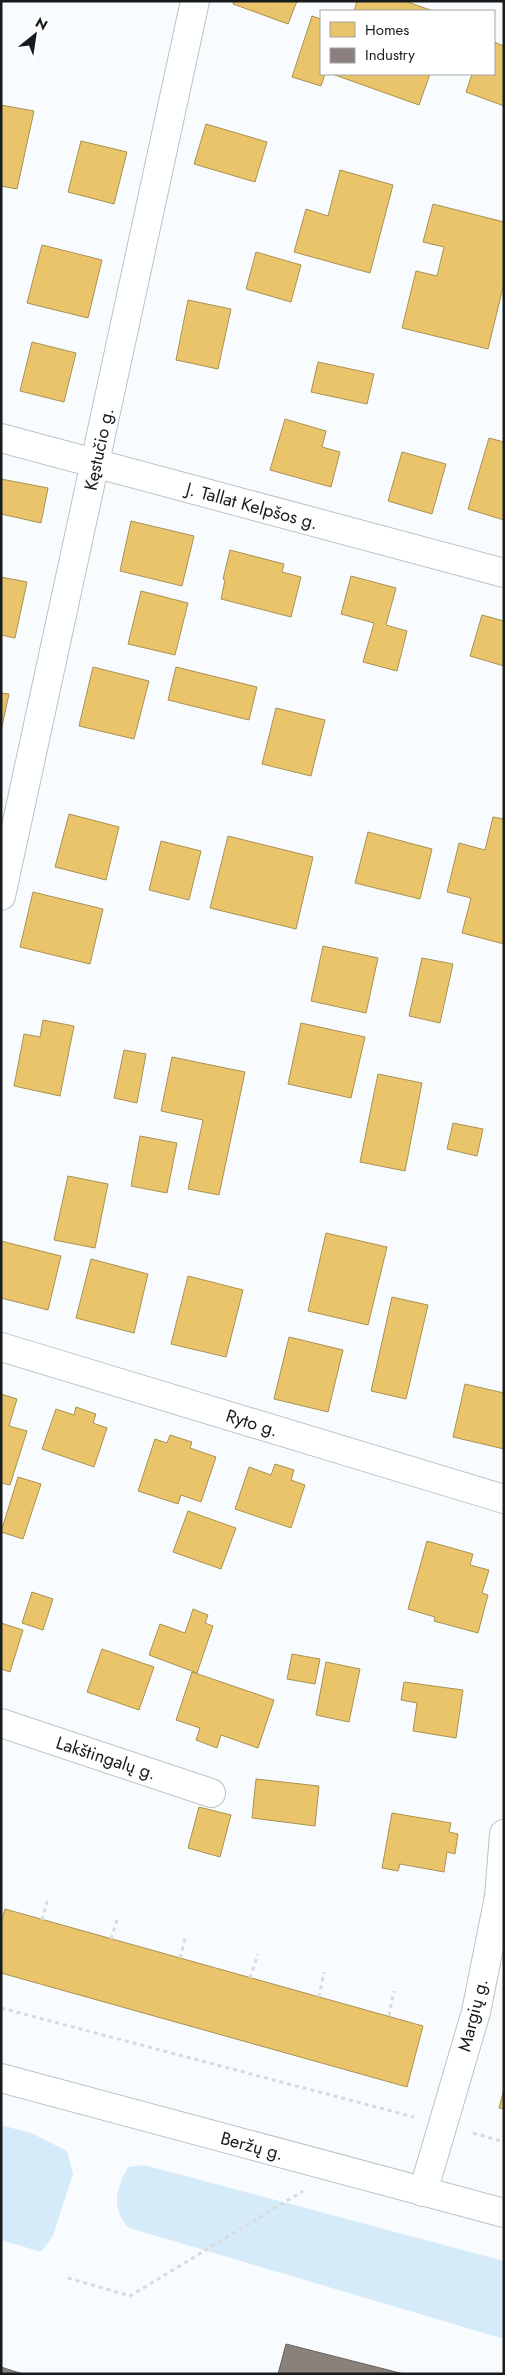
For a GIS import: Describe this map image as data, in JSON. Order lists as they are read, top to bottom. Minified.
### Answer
{"streets":{"street":["Kęstučio g.","J. Tallat Kelpšos g.","Ryto g.","Lakštingalų g.","Margių g.","Beržų g."]},"crossings":[["Kęstučio g.","J. Tallat Kelpšos g."],["Margių g.","Beržų g."]],"legend":["Homes","Industry"],"north":"top right"}
